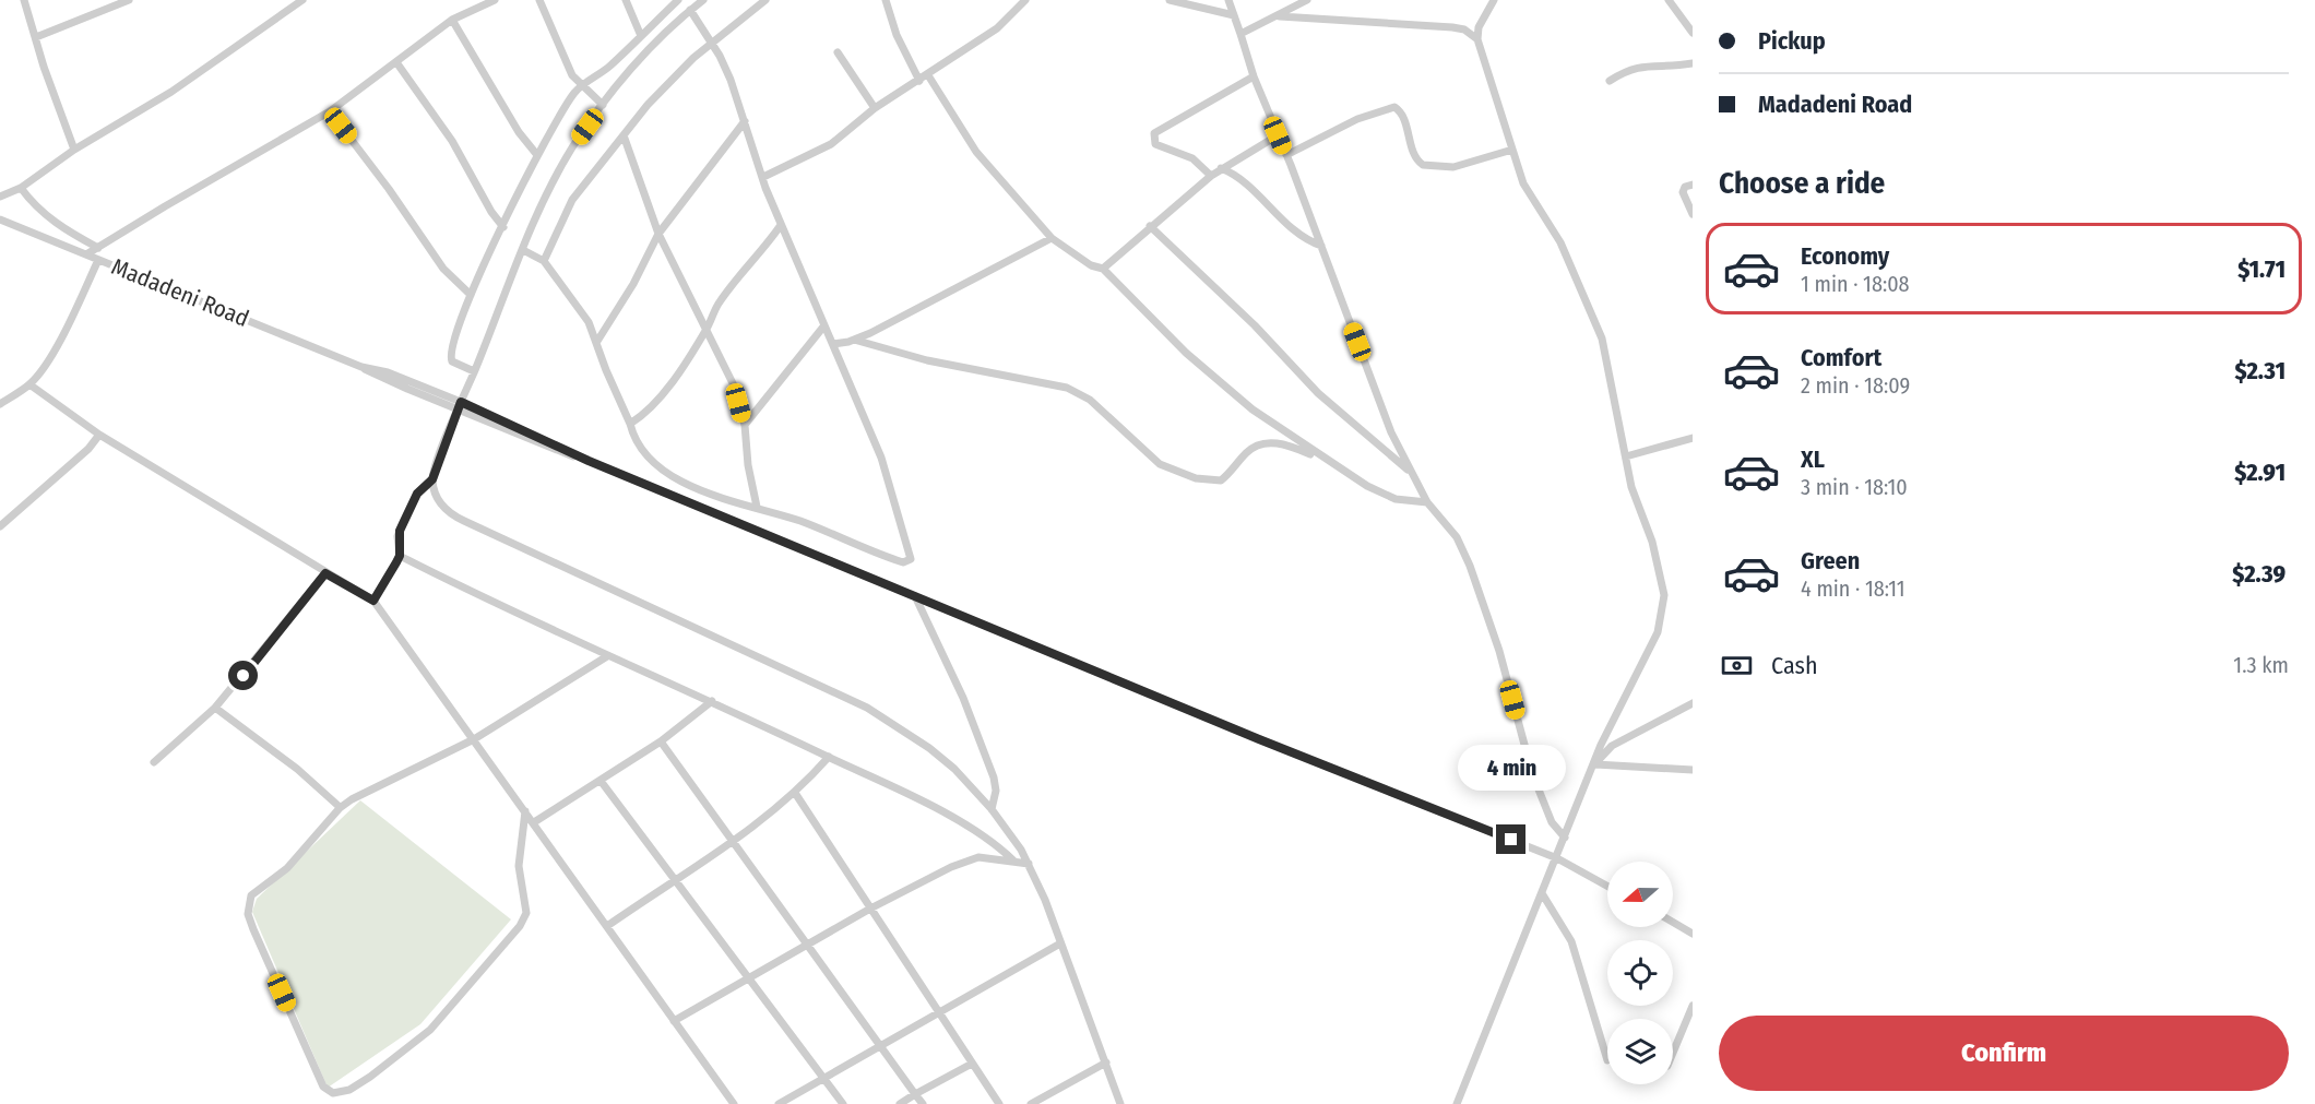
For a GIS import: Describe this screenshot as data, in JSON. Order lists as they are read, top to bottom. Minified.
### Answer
{"streets":{"street":["Madadeni Road"]},"north":"left","page":{"banner":["Pickup","Madadeni Road"],"heading":"Choose a ride","list":[{"name":"Economy","note":"1 min · 18:08","value":"$1.71"},{"name":"Comfort","note":"2 min · 18:09","value":"$2.31"},{"name":"XL","note":"3 min · 18:10","value":"$2.91"},{"name":"Green","note":"4 min · 18:11","value":"$2.39"}],"pay":["Cash","1.3 km"],"bubble":"4 min","buttons":"Confirm"}}
